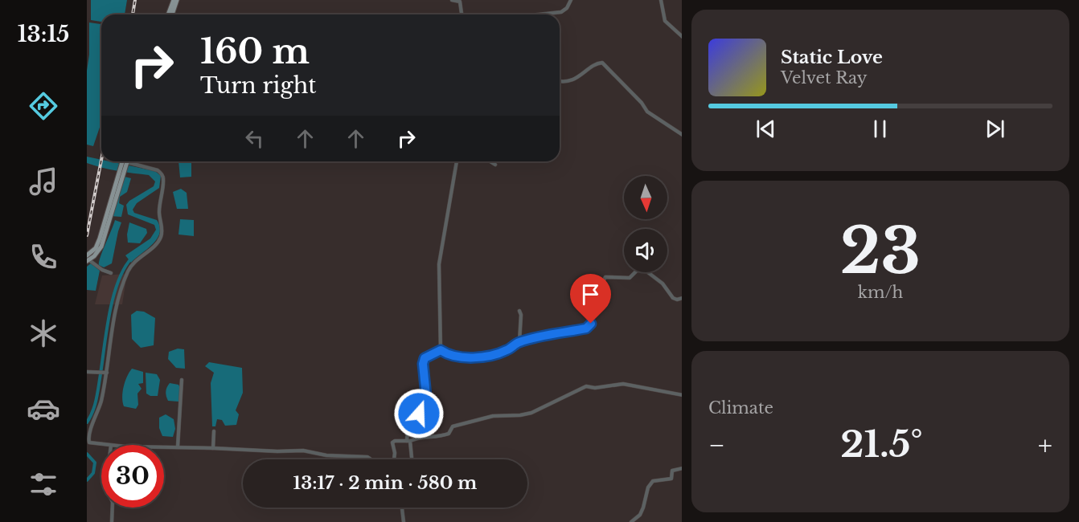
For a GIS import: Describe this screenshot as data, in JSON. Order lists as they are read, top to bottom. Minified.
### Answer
{"north":"bottom","page":{"tabs":"13:15","turn":["160 m","Turn right"],"song":["Static Love","Velvet Ray"],"tile":[["23","km/h"],"Climate"],"heat":["−","21.5°","+"],"limit":"30","trip":"13:17 · 2 min · 580 m"}}
